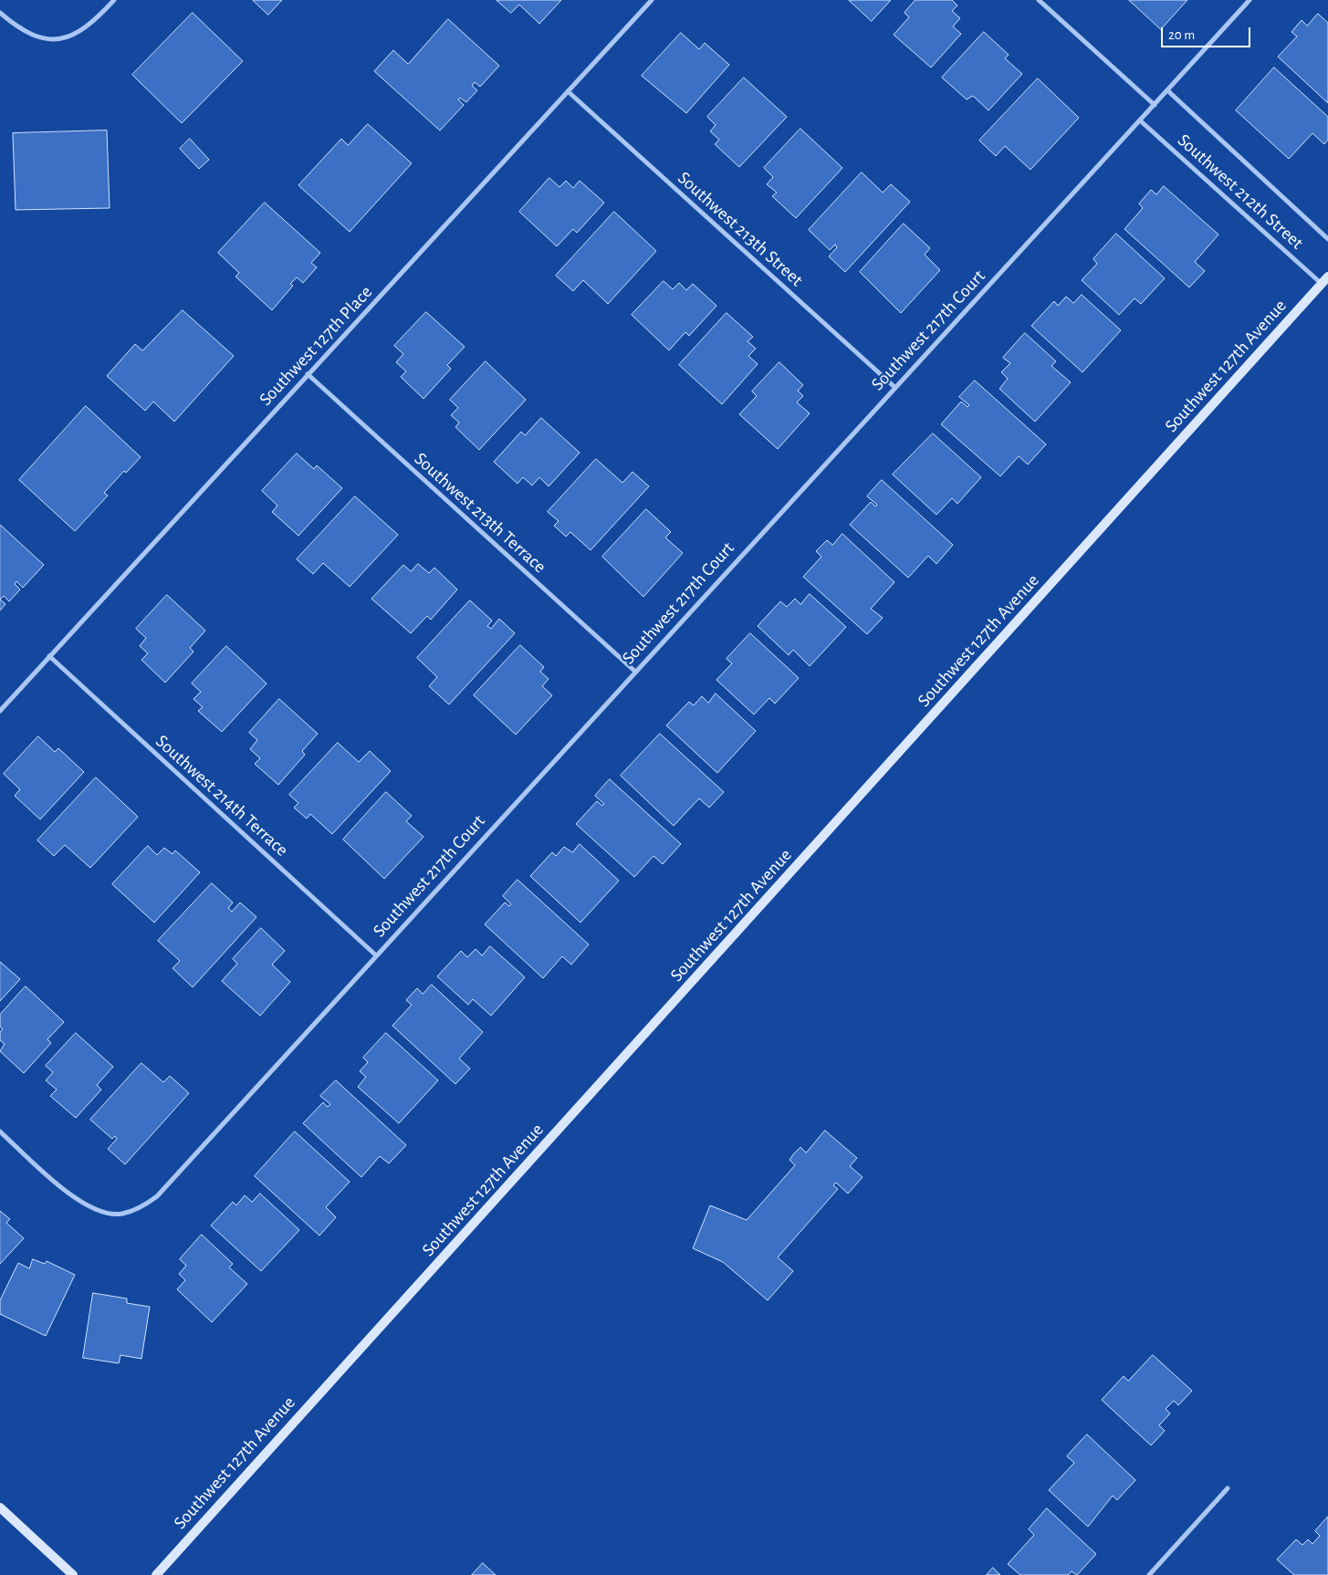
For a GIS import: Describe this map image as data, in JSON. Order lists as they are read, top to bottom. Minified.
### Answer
{"streets":{"street":["Southwest 212th Street","Southwest 213th Street","Southwest 217th Court","Southwest 127th Place","Southwest 127th Avenue","Southwest 213th Terrace","Southwest 214th Terrace"]},"crossings":[["Southwest 212th Street","Southwest 217th Court"],["Southwest 212th Street","Southwest 127th Avenue"],["Southwest 213th Street","Southwest 217th Court"],["Southwest 213th Street","Southwest 127th Place"],["Southwest 217th Court","Southwest 213th Terrace"],["Southwest 217th Court","Southwest 214th Terrace"],["Southwest 127th Place","Southwest 213th Terrace"],["Southwest 127th Place","Southwest 214th Terrace"]],"scale_bar":"20 m"}
